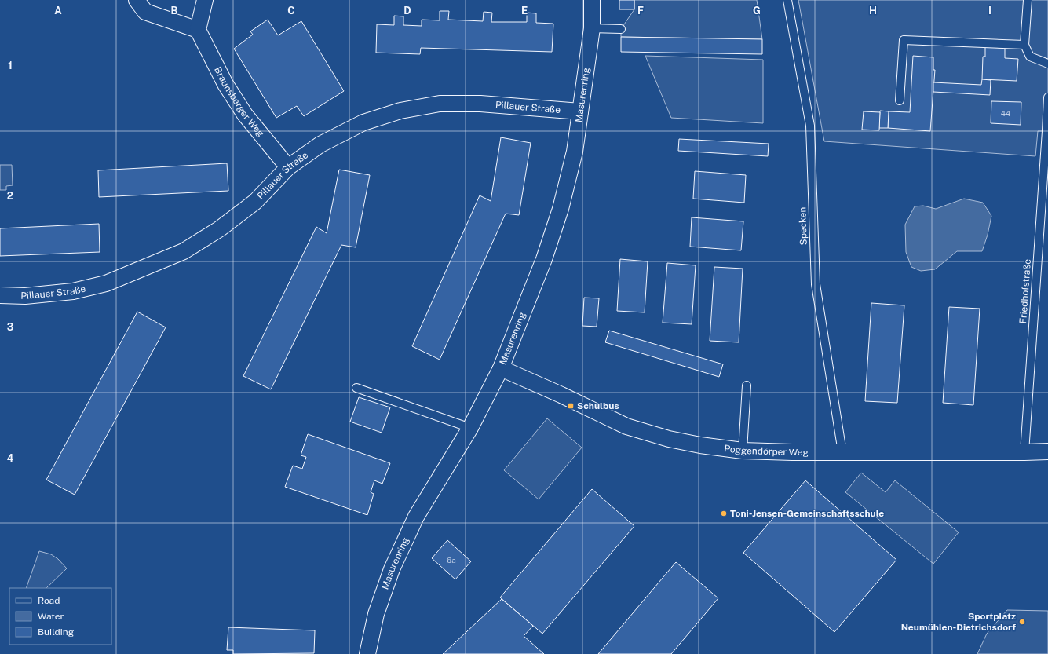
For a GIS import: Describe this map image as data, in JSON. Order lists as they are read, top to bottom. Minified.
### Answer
{"streets":{"street":["Masurenring","Braunsberger Weg","Pillauer Straße","Poggendörper Weg"],"lane":["Specken","Friedhofstraße"]},"crossings":[["Masurenring","Pillauer Straße"],["Masurenring","Poggendörper Weg"],["Braunsberger Weg","Pillauer Straße"],["Specken","Poggendörper Weg"],["Friedhofstraße","Poggendörper Weg"]],"places":{"transit":["Schulbus"],"other":["Toni-Jensen-Gemeinschaftsschule","Sportplatz Neumühlen-Dietrichsdorf"]},"house_numbers":["44","6a"],"legend":["Road","Water","Building"],"grid":{"columns":["A","B","C","D","E","F","G","H","I"],"rows":["1","2","3","4"]}}
